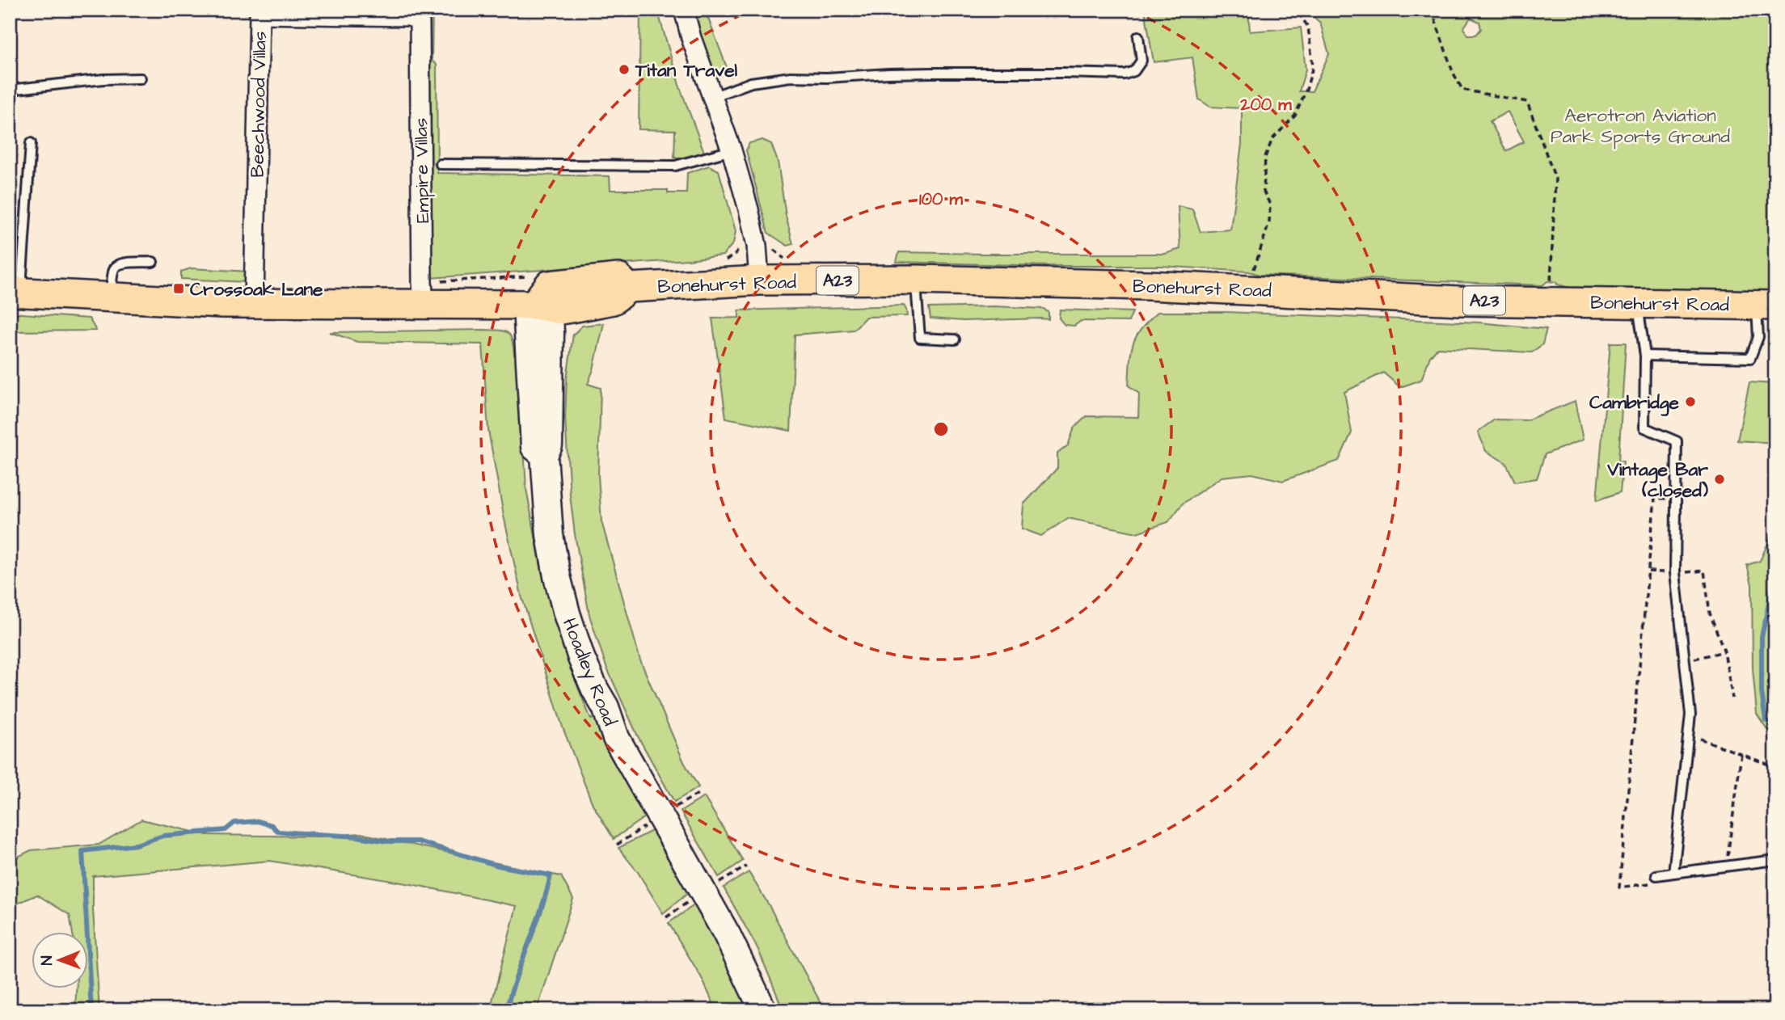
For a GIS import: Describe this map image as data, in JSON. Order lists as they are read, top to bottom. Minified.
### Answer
{"streets":{"main road":["A23","Bonehurst Road"],"street":["Beechwood Villas","Empire Villas","Hoadley Road"]},"crossings":[["Beechwood Villas","Empire Villas"],["Beechwood Villas","Bonehurst Road"],["Empire Villas","Bonehurst Road"],["Bonehurst Road","Hoadley Road"]],"parks":["Aerotron Aviation Park Sports Ground"],"places":{"other":["Titan Travel","Cambridge","Vintage Bar (closed)"],"transit":["Crossoak Lane"]},"north":"left","rings":["200 m","100 m"]}
